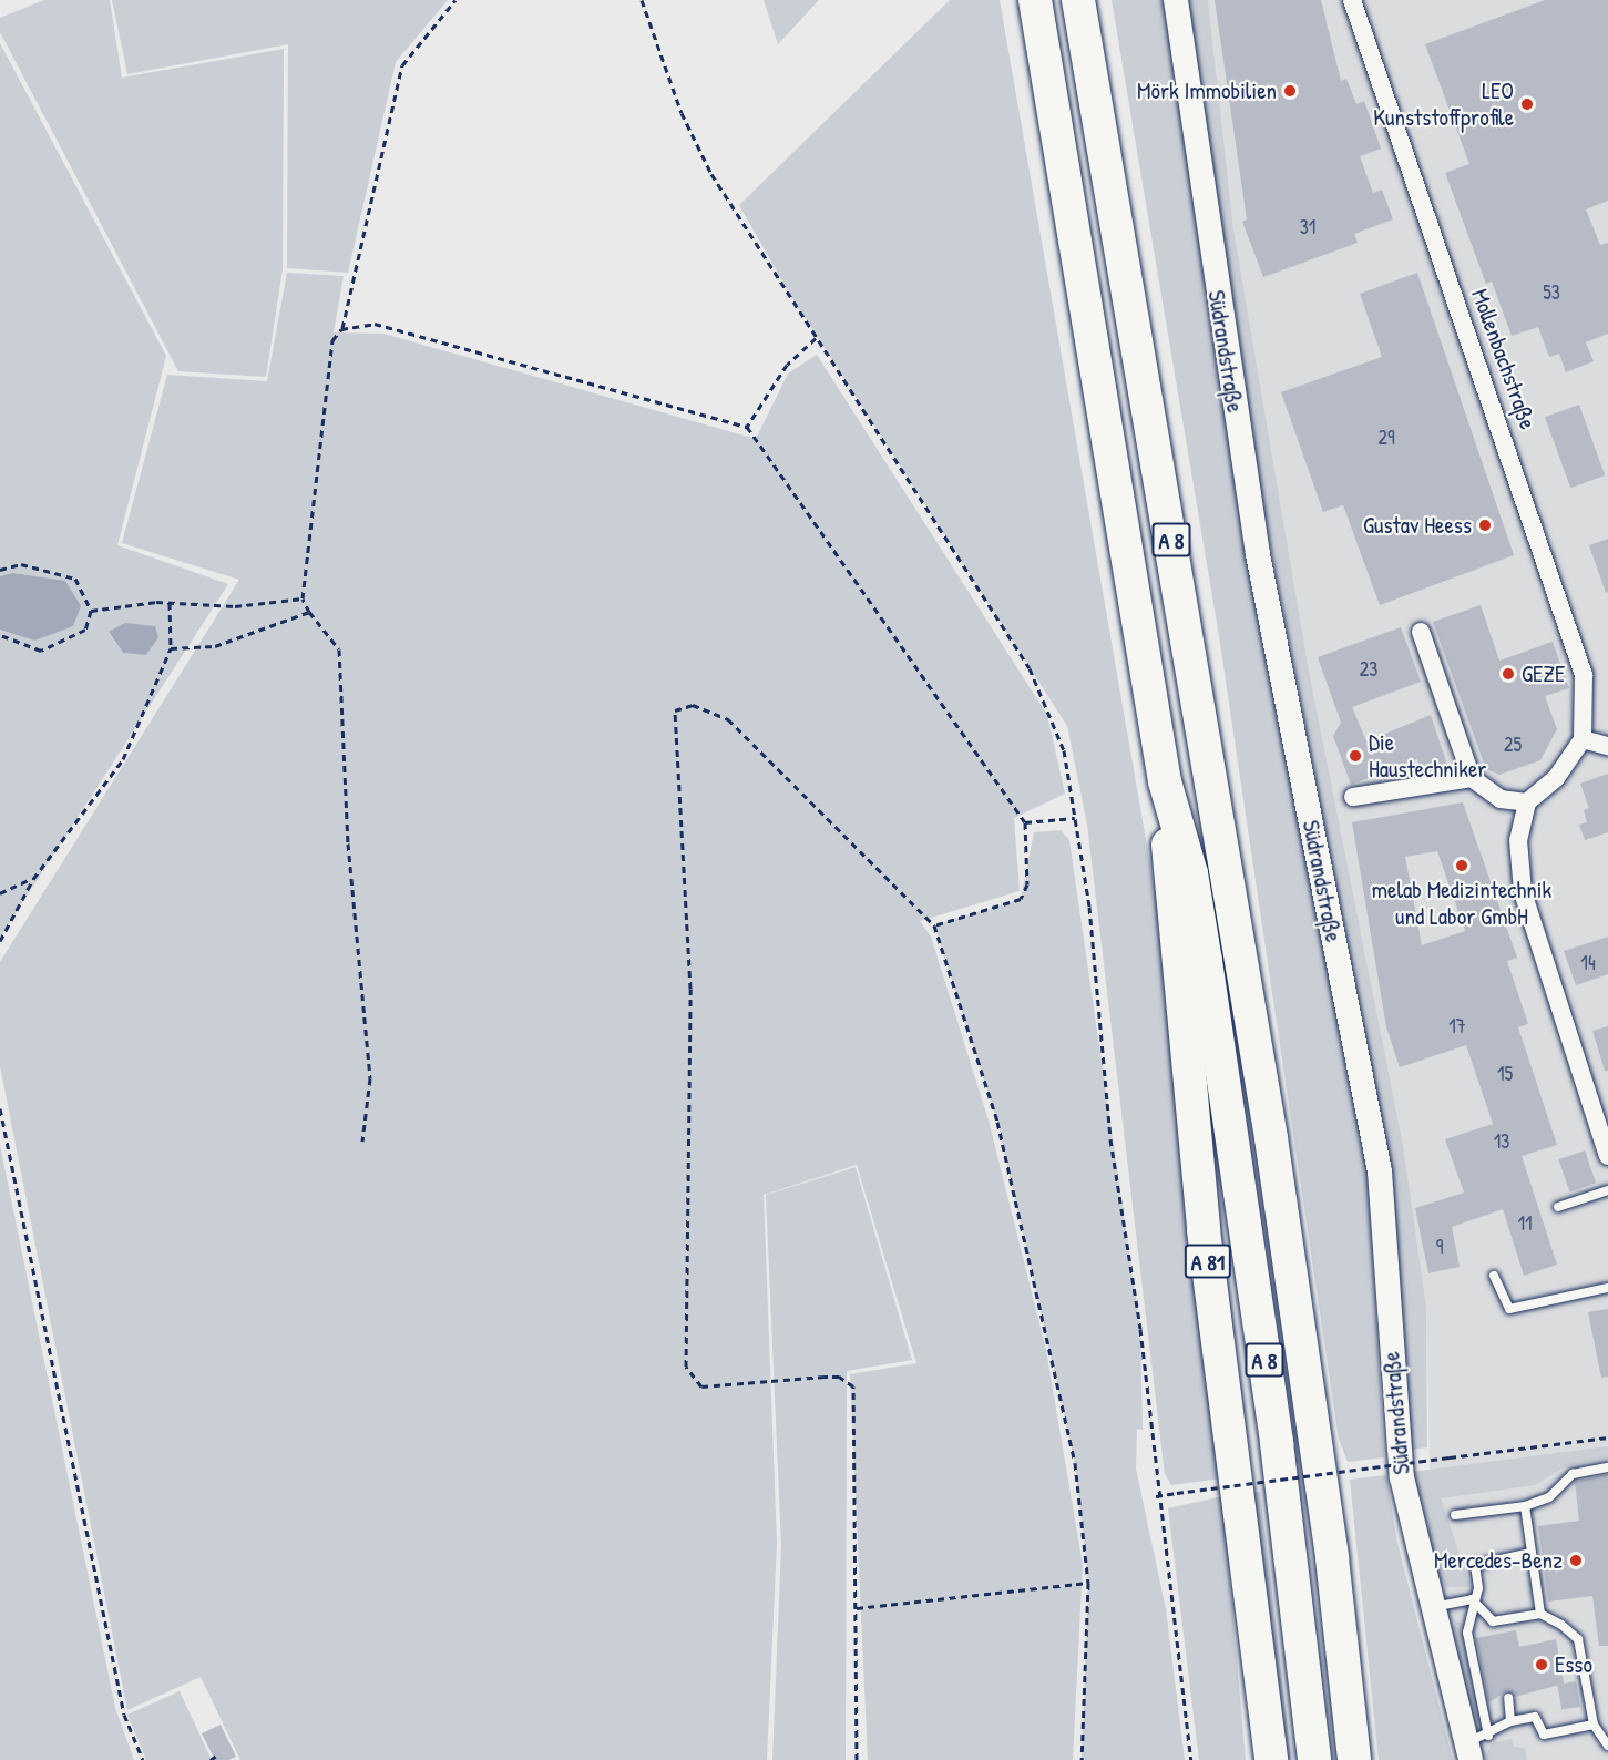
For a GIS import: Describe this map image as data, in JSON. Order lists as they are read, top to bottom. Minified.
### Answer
{"streets":{"highway":["A 8","A 81"],"main road":["Südrandstraße"],"street":["Mollenbachstraße"]},"crossings":[["A 8","A 81"]],"places":["Mörk Immobilien","LEO Kunststoffprofile","Gustav Heess","GEZE","Die Haustechniker","melab Medizintechnik und Labor GmbH","Mercedes-Benz","Esso"],"house_numbers":["31","53","29","23","25","14","17","15","13","11","9"]}
